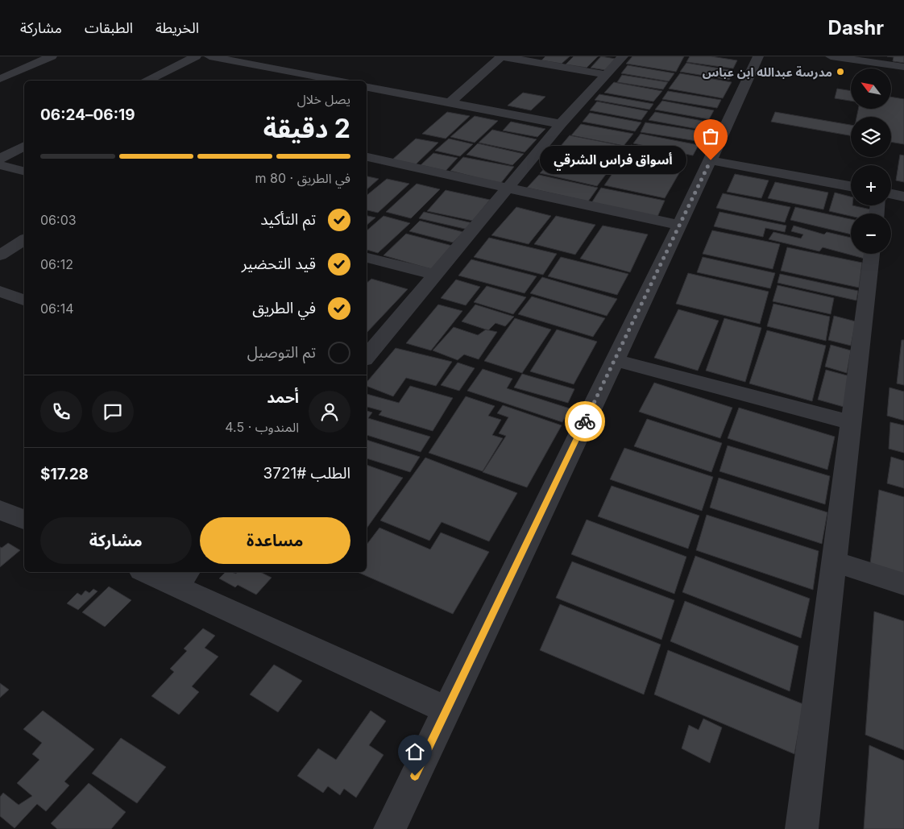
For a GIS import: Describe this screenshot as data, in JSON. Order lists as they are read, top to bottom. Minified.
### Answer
{"places":["مدرسة عبدالله ابن عباس","أسواق فراس الشرقي"],"north":"top left","page":{"header":"Dashr","nav":["الخريطة","الطبقات","مشاركة"],"map_buttons":["+","−"],"heading":["2 دقيقة","يصل خلال","06:19–06:24"],"panel":["أحمد","المندوب · 4.5","الطلب #3721","$17.28"],"bubble":"أسواق فراس الشرقي","bar":"في الطريق · 80 m","list":[["تم التأكيد","06:03"],["قيد التحضير","06:12"],["في الطريق","06:14"],"تم التوصيل"],"buttons":["مساعدة","مشاركة"]}}
